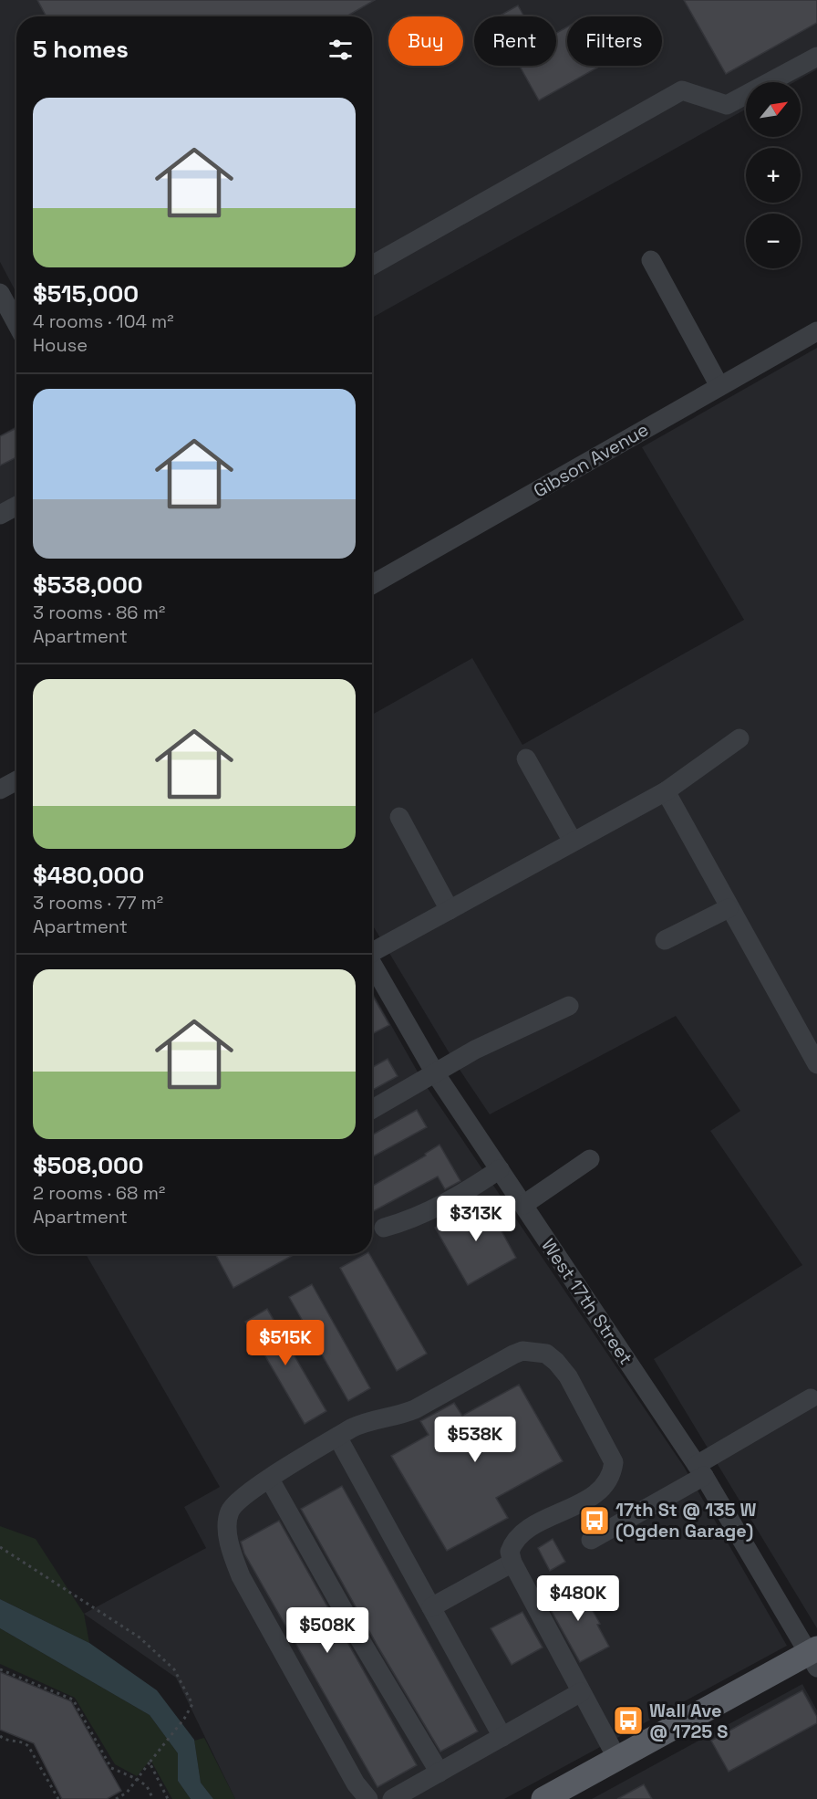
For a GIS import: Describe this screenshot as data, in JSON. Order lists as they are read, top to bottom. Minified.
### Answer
{"streets":{"street":["Gibson Avenue","West 17th Street"]},"places":{"bus stop":["17th St @ 135 W (Ogden Garage)","Wall Ave @ 1725 S"]},"north":"top right","page":{"chip":["Buy","Rent","Filters"],"heading":"5 homes","map_buttons":["+","−"],"list":[{"name":"$515,000","note":"4 rooms · 104 m² · House"},{"name":"$538,000","note":"3 rooms · 86 m² · Apartment"},{"name":"$480,000","note":"3 rooms · 77 m² · Apartment"},{"name":"$508,000","note":"2 rooms · 68 m² · Apartment"}],"price":["$313K","$515K","$538K","$480K","$508K"]}}
